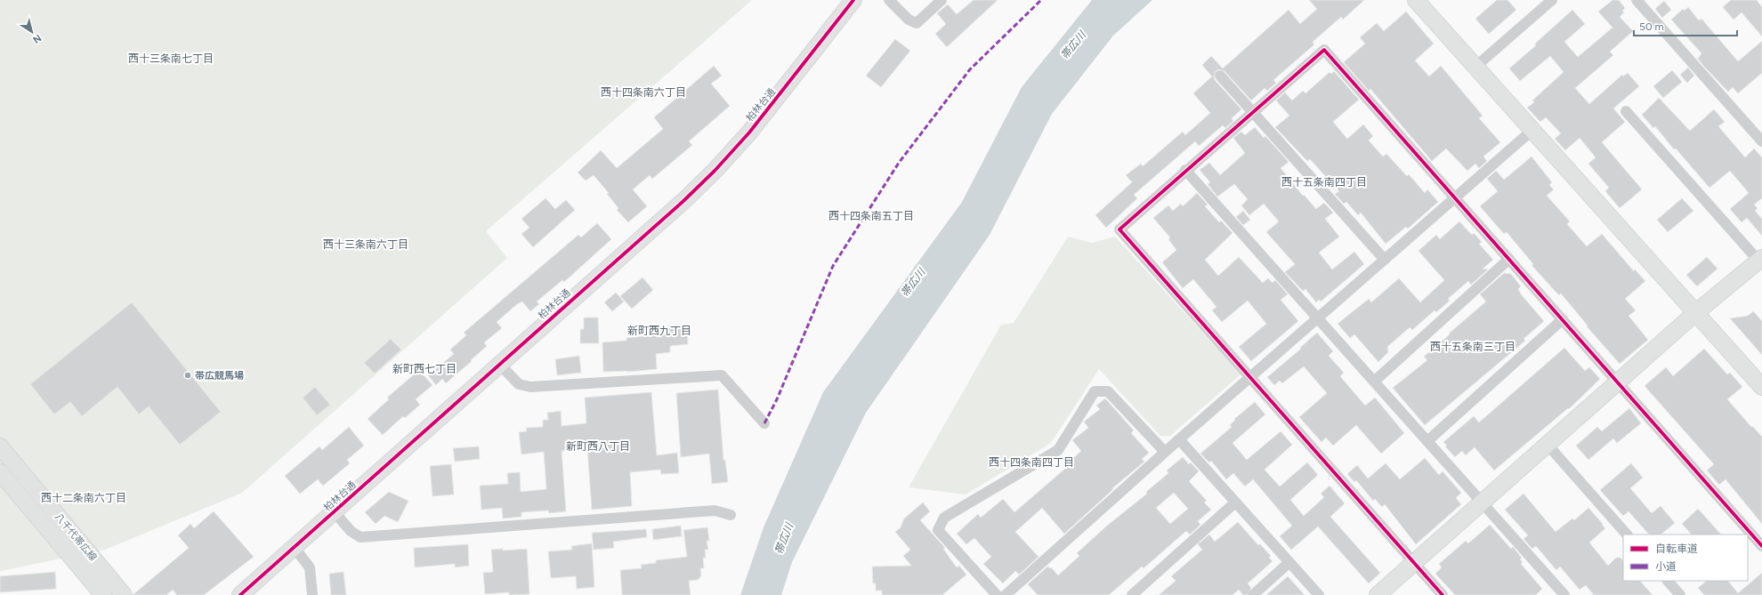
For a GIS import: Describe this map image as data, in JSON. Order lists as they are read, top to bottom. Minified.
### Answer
{"streets":{"street":["柏林台通","八千代帯広線"]},"districts":["西十三条南七丁目","西十四条南六丁目","西十五条南四丁目","西十四条南五丁目","西十三条南六丁目","新町西九丁目","西十五条南三丁目","新町西七丁目","新町西八丁目","西十四条南四丁目","西十二条南六丁目"],"water":["帯広川"],"places":["帯広競馬場"],"legend":["自転車道","小道"],"scale_bar":"50 m","north":"bottom right"}
